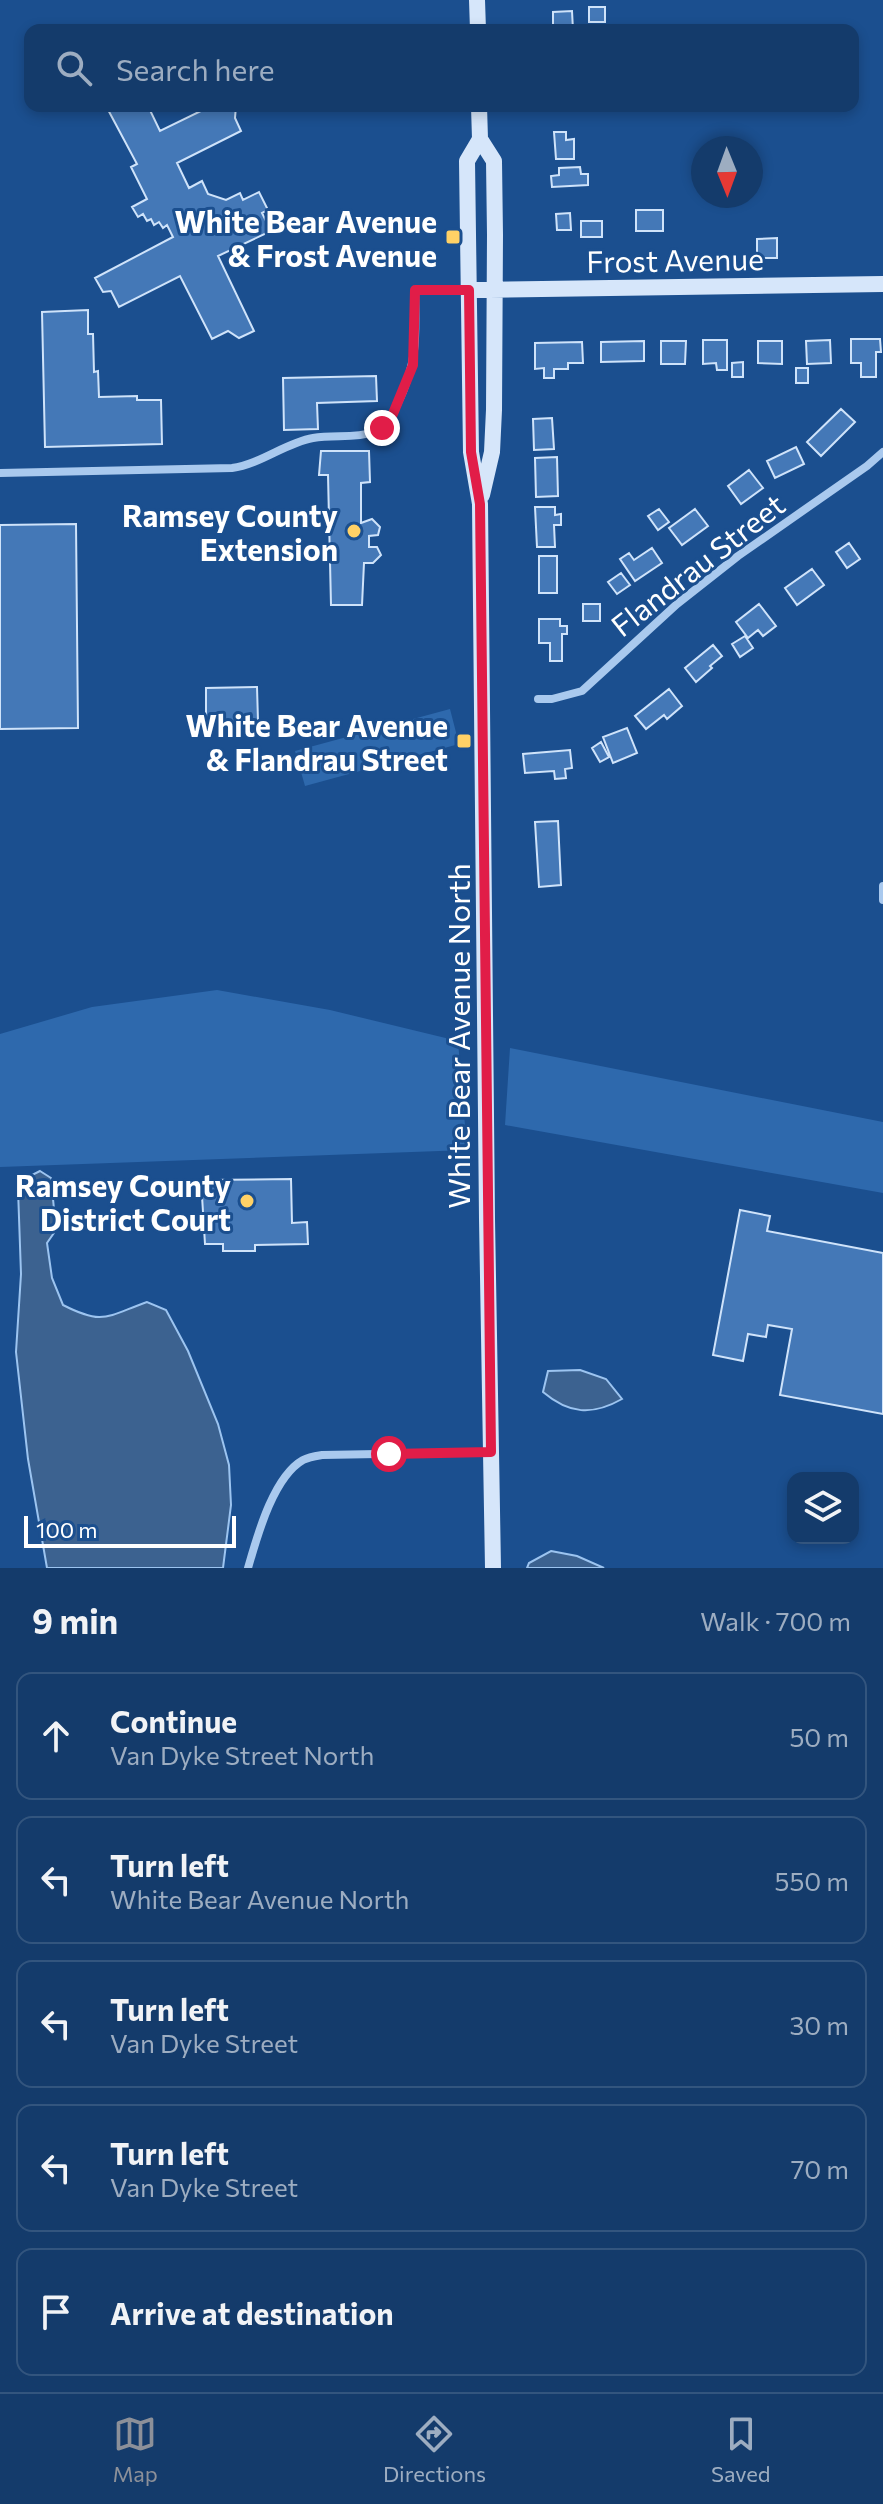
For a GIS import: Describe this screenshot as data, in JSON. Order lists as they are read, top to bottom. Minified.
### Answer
{"streets":{"main road":["Frost Avenue","White Bear Avenue North"],"street":["Flandrau Street"]},"crossings":[["Frost Avenue","White Bear Avenue North"]],"places":{"transit":["White Bear Avenue & Frost Avenue","White Bear Avenue & Flandrau Street"],"other":["Ramsey County Extension","Ramsey County District Court"]},"scale_bar":"100 m","north":"bottom","page":{"search":"Search here","scale":"100 m","heading":["9 min","Walk · 700 m"],"list":[["Continue","Van Dyke Street North","50 m"],["Turn left","White Bear Avenue North","550 m"],["Turn left","Van Dyke Street","30 m"],["Turn left","Van Dyke Street","70 m"],"Arrive at destination"],"nav":["Map","Directions","Saved"]}}
